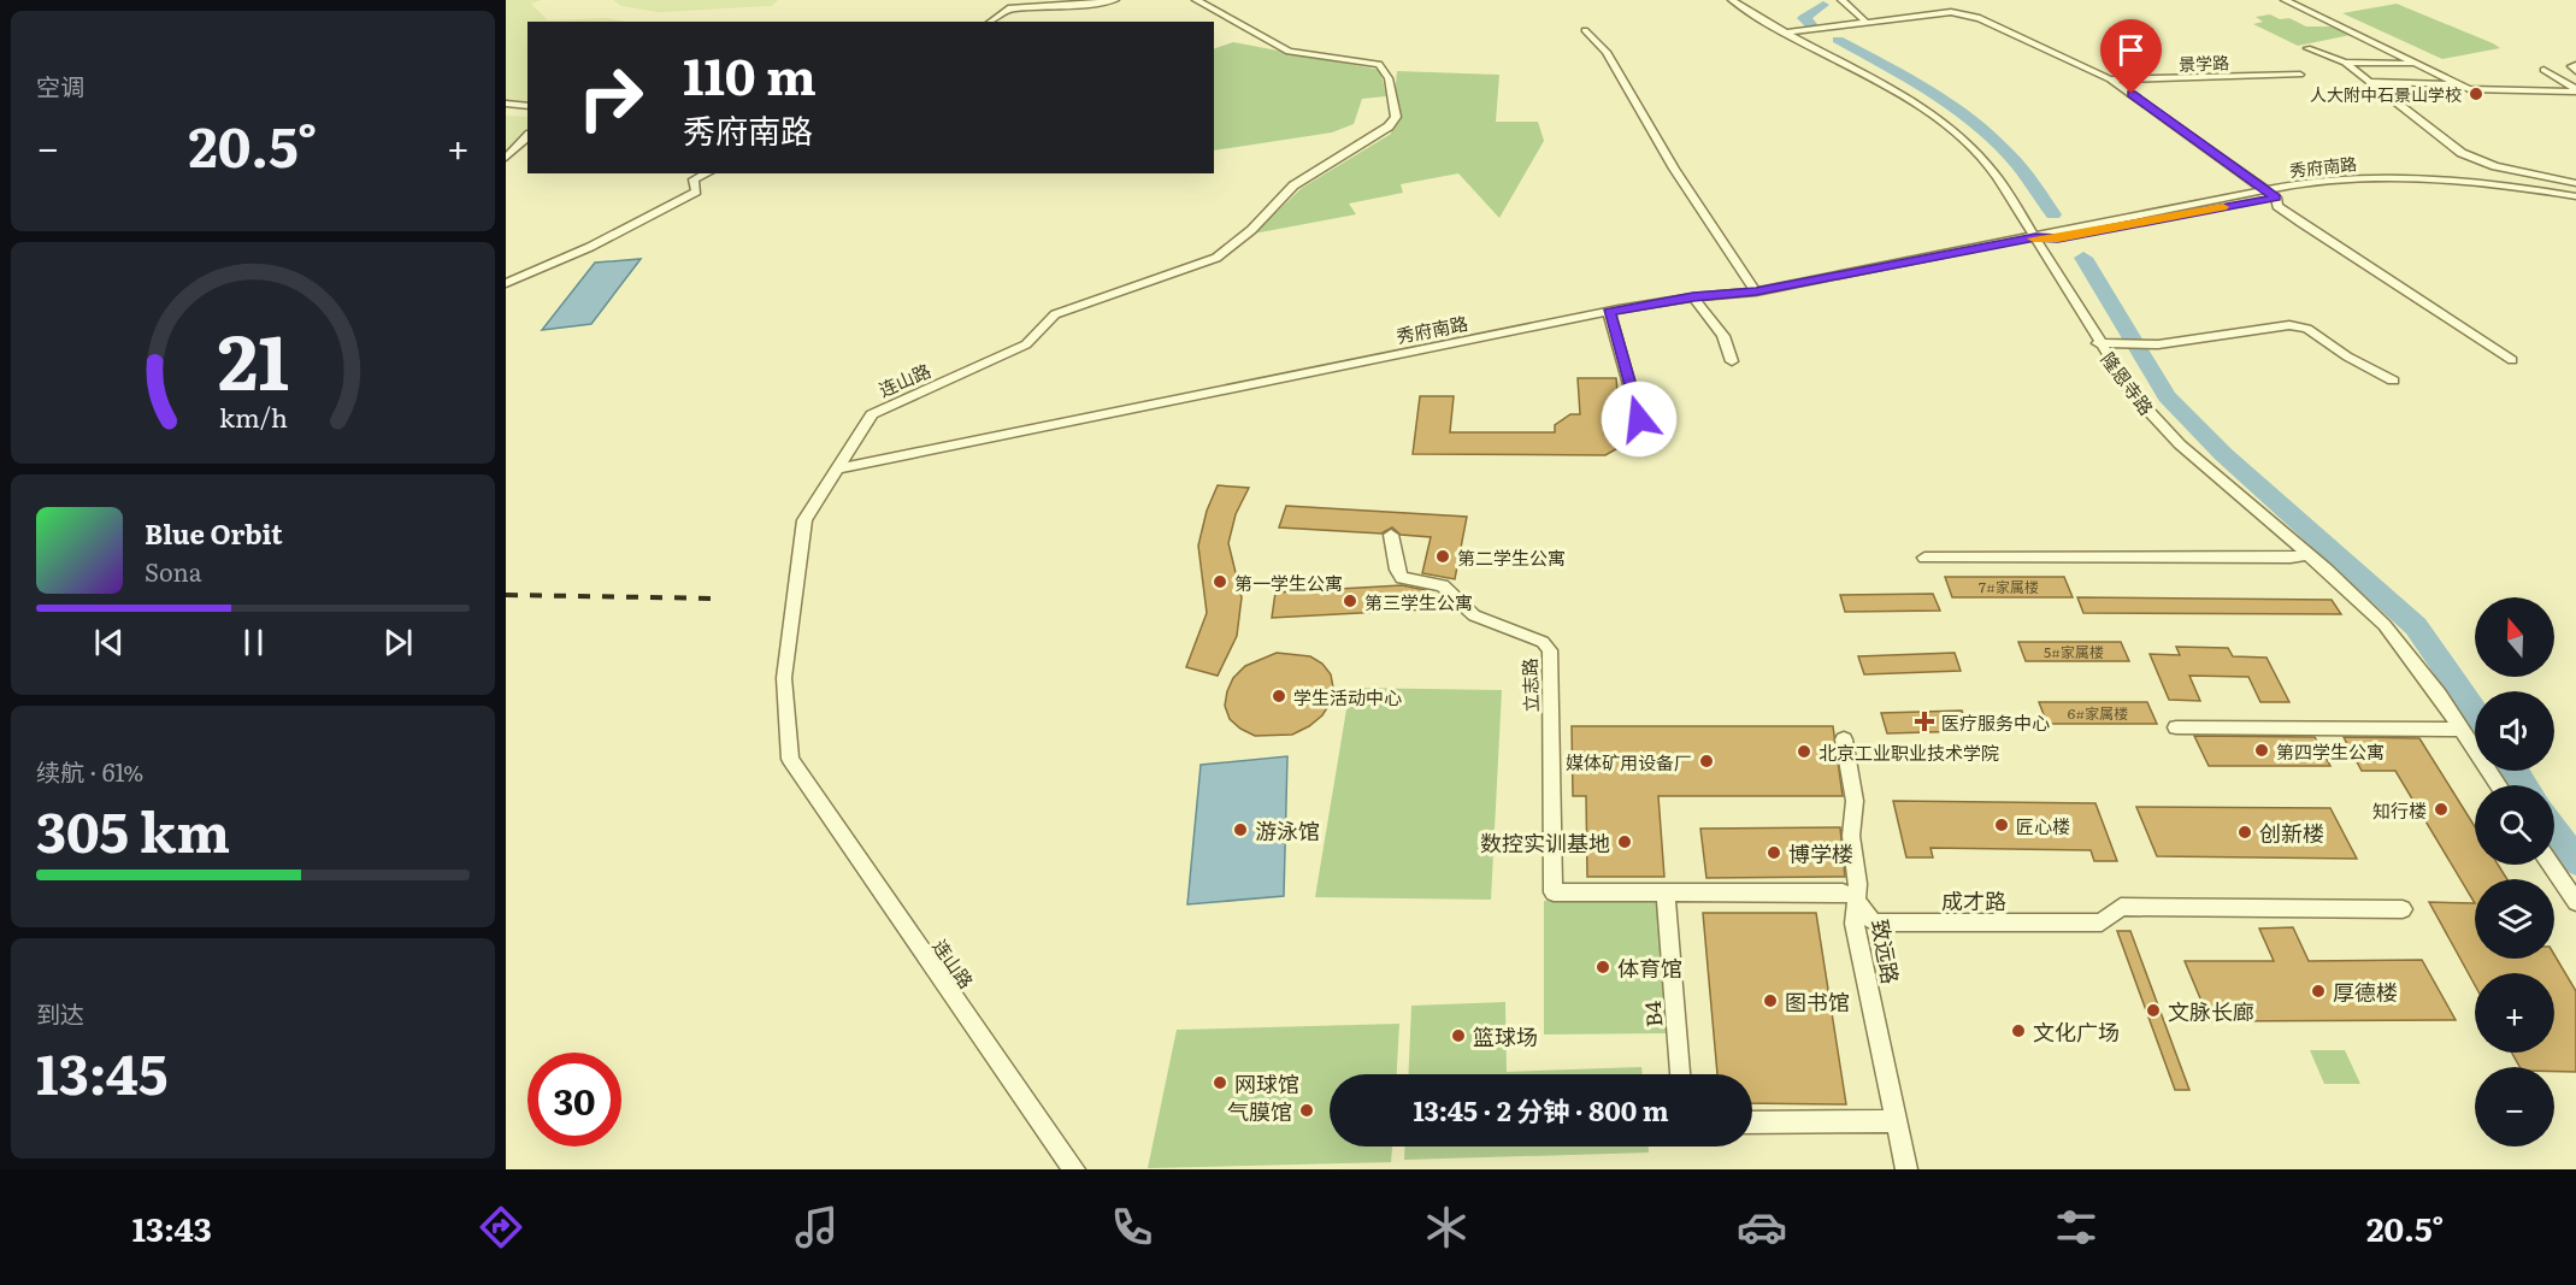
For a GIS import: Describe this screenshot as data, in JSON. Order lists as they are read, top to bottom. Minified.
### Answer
{"streets":{"street":["景学路","秀府南路","连山路","隆恩寺路","立志路","成才路","致远路","B4"]},"crossings":[["秀府南路","连山路"],["秀府南路","隆恩寺路"],["立志路","B4"],["成才路","致远路"]],"places":{"other":["人大附中石景山学校","第二学生公寓","第一学生公寓","第三学生公寓","学生活动中心","第四学生公寓","北京工业职业技术学院","媒体矿用设备厂","知行楼","匠心楼","游泳馆","创新楼","数控实训基地","博学楼","体育馆","厚德楼","图书馆","文脉长廊","文化广场","篮球场","网球馆","气膜馆"],"health":["医疗服务中心"]},"house_numbers":["7#家属楼","5#家属楼","6#家属楼"],"north":"top","page":{"tile":["空调",["续航 · 61%","305 km"],["到达","13:45"]],"turn":["110 m","秀府南路"],"heat":["−","20.5°","+"],"song":["Blue Orbit","Sona"],"map_buttons":["+","−"],"limit":"30","trip":"13:45 · 2 分钟 · 800 m","tabs":["13:43","20.5°"],"gauge":["21","km/h"]}}
